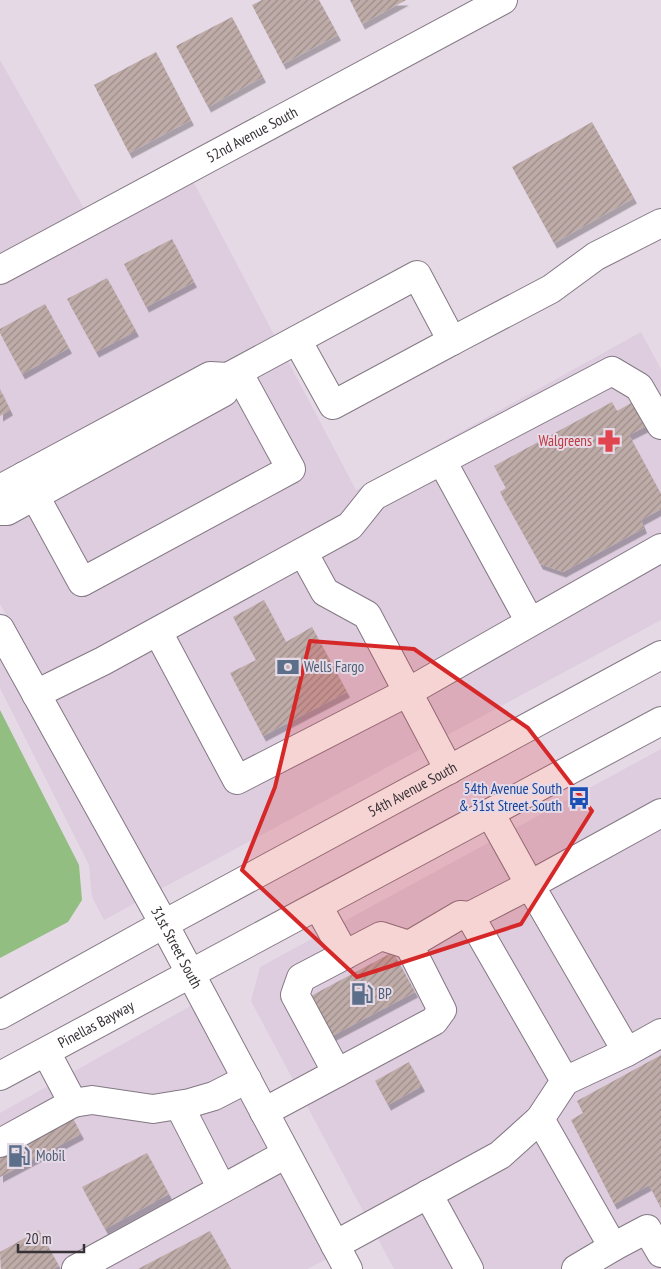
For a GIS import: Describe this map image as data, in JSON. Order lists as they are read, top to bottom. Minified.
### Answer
{"streets":{"main road":["52nd Avenue South","54th Avenue South","31st Street South","Pinellas Bayway"]},"crossings":[["54th Avenue South","31st Street South"],["31st Street South","Pinellas Bayway"]],"places":{"pharmacy":["Walgreens"],"bank":["Wells Fargo"],"bus stop":["54th Avenue South & 31st Street South"],"fuel station":["BP","Mobil"]},"scale_bar":"20 m"}
